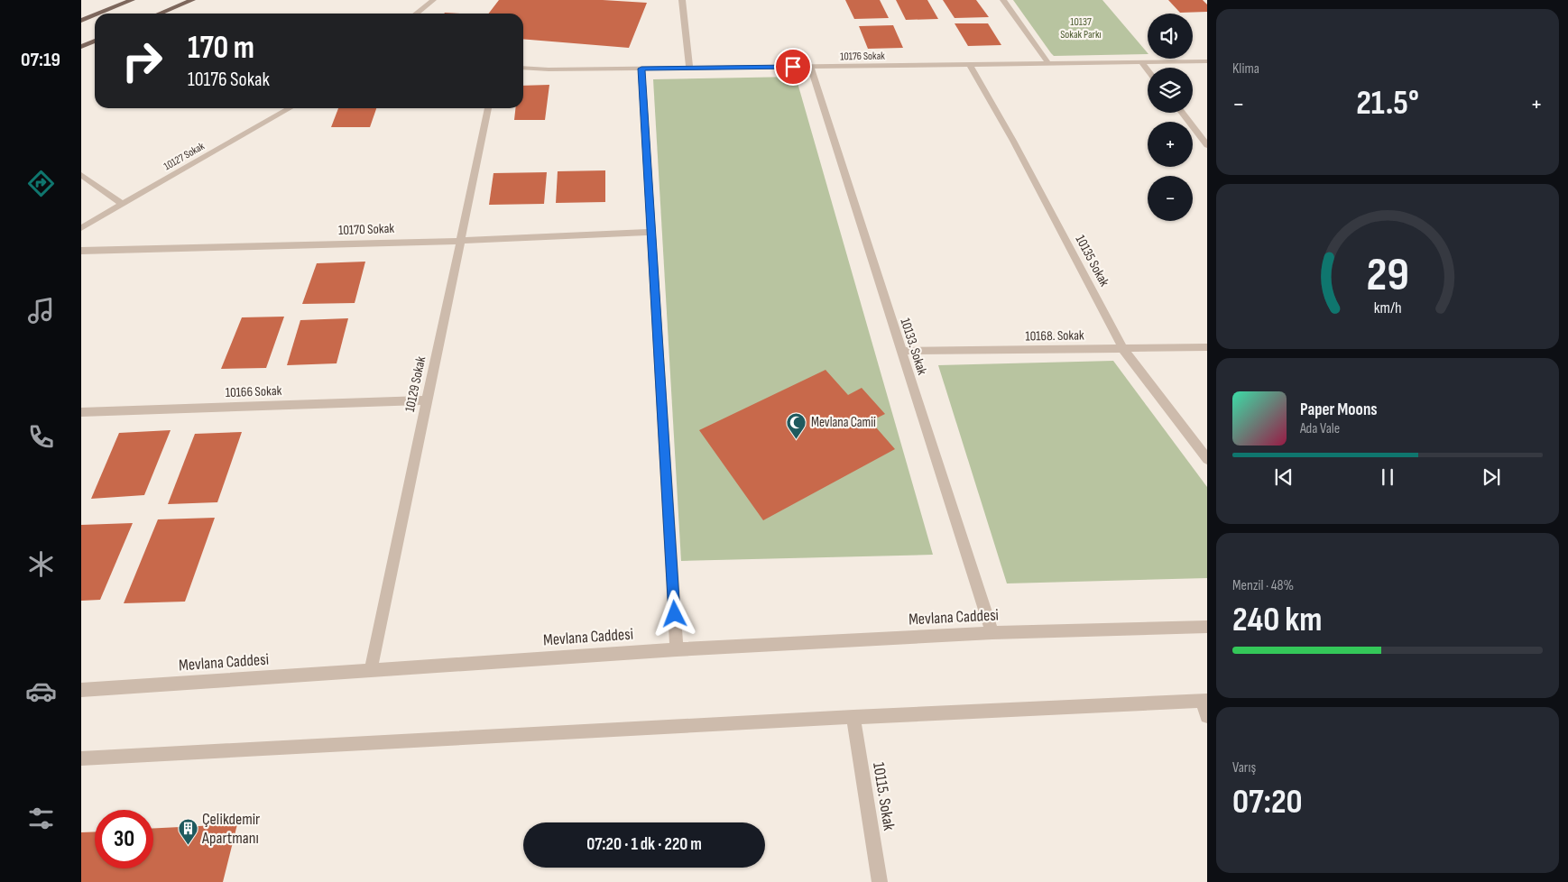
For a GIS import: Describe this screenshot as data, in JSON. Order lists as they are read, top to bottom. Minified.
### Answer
{"streets":{"street":["10176 Sokak","10127 Sokak","10170 Sokak","10135 Sokak","10168. Sokak","10133. Sokak","10129 Sokak","10166 Sokak","Mevlana Caddesi","10115. Sokak"]},"crossings":[["10176 Sokak","10135 Sokak"],["10176 Sokak","10133. Sokak"],["10170 Sokak","10129 Sokak"],["10135 Sokak","10168. Sokak"],["10168. Sokak","10133. Sokak"],["10133. Sokak","Mevlana Caddesi"],["10129 Sokak","10166 Sokak"],["10129 Sokak","Mevlana Caddesi"]],"parks":["10137 Sokak Parkı"],"places":{"mosque":["Mevlana Camii"],"building":["Çelikdemir Apartmanı"]},"page":{"tabs":"07:19","tile":["Klima",["Menzil · 48%","240 km"],["Varış","07:20"]],"map_buttons":["+","−"],"turn":["170 m","10176 Sokak"],"heat":["−","21.5°","+"],"song":["Paper Moons","Ada Vale"],"limit":"30","trip":"07:20 · 1 dk · 220 m","gauge":["29","km/h"]}}
